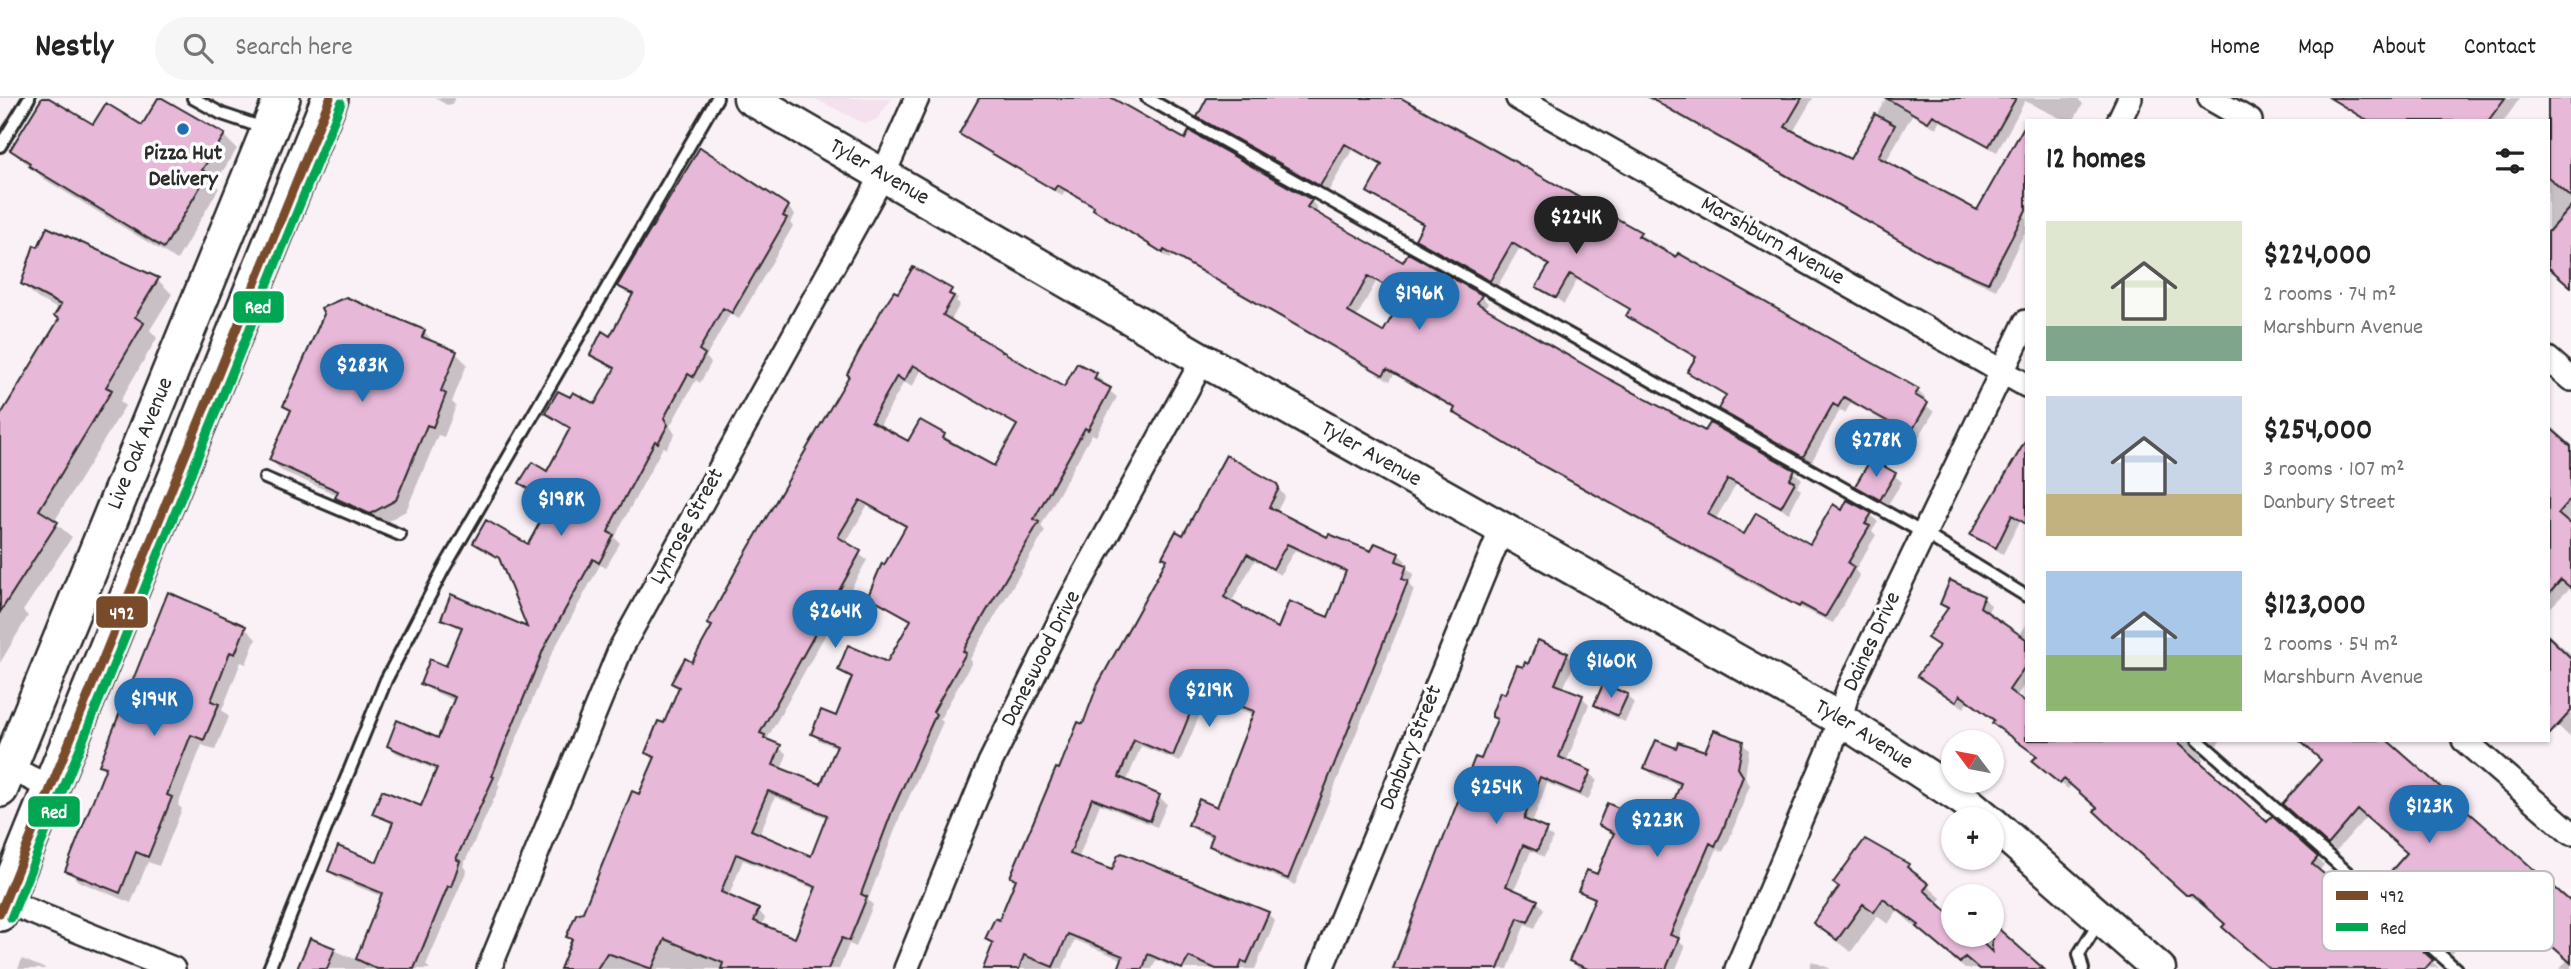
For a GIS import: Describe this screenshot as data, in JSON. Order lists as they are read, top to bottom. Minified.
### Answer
{"streets":{"main road":["Live Oak Avenue"],"street":["Tyler Avenue","Marshburn Avenue","Lynrose Street","Daines Drive","Daneswood Drive","Danbury Street"]},"crossings":[["Tyler Avenue","Lynrose Street"],["Tyler Avenue","Daines Drive"],["Tyler Avenue","Daneswood Drive"],["Tyler Avenue","Danbury Street"],["Marshburn Avenue","Daines Drive"]],"places":["Pizza Hut Delivery"],"lines":["transit line 492","transit line Red"],"legend":["492","Red"],"north":"top left","page":{"header":"Nestly","search":"Search here","nav":["Home","Map","About","Contact"],"heading":"12 homes","price":["$224K","$196K","$283K","$278K","$198K","$264K","$160K","$219K","$194K","$254K","$123K","$223K"],"list":[{"name":"$224,000","note":"2 rooms · 74 m² · Marshburn Avenue"},{"name":"$254,000","note":"3 rooms · 107 m² · Danbury Street"},{"name":"$123,000","note":"2 rooms · 54 m² · Marshburn Avenue"}],"map_buttons":["+","−"]}}
